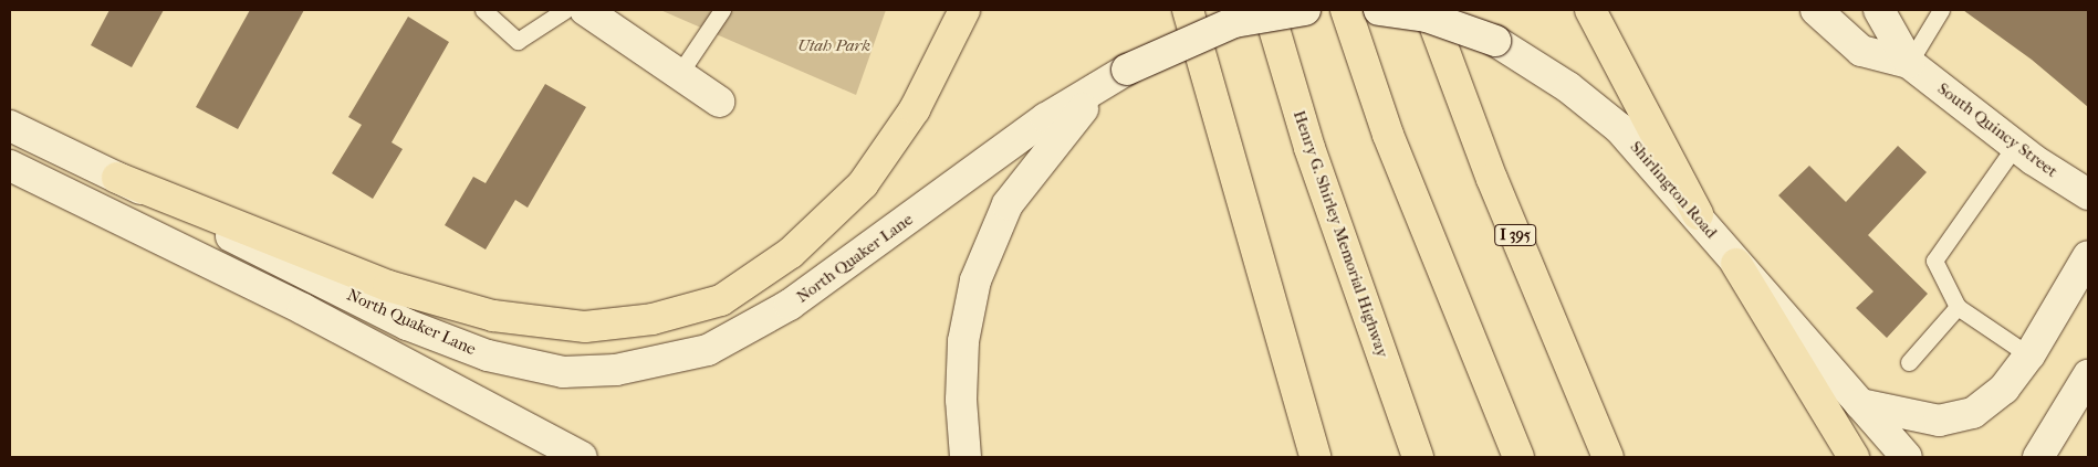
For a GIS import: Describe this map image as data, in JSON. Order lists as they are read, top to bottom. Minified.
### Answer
{"streets":{"highway":["Henry G. Shirley Memorial Highway","I 395"],"main road":["South Quincy Street","Shirlington Road","North Quaker Lane"]},"parks":["Utah Park"]}
